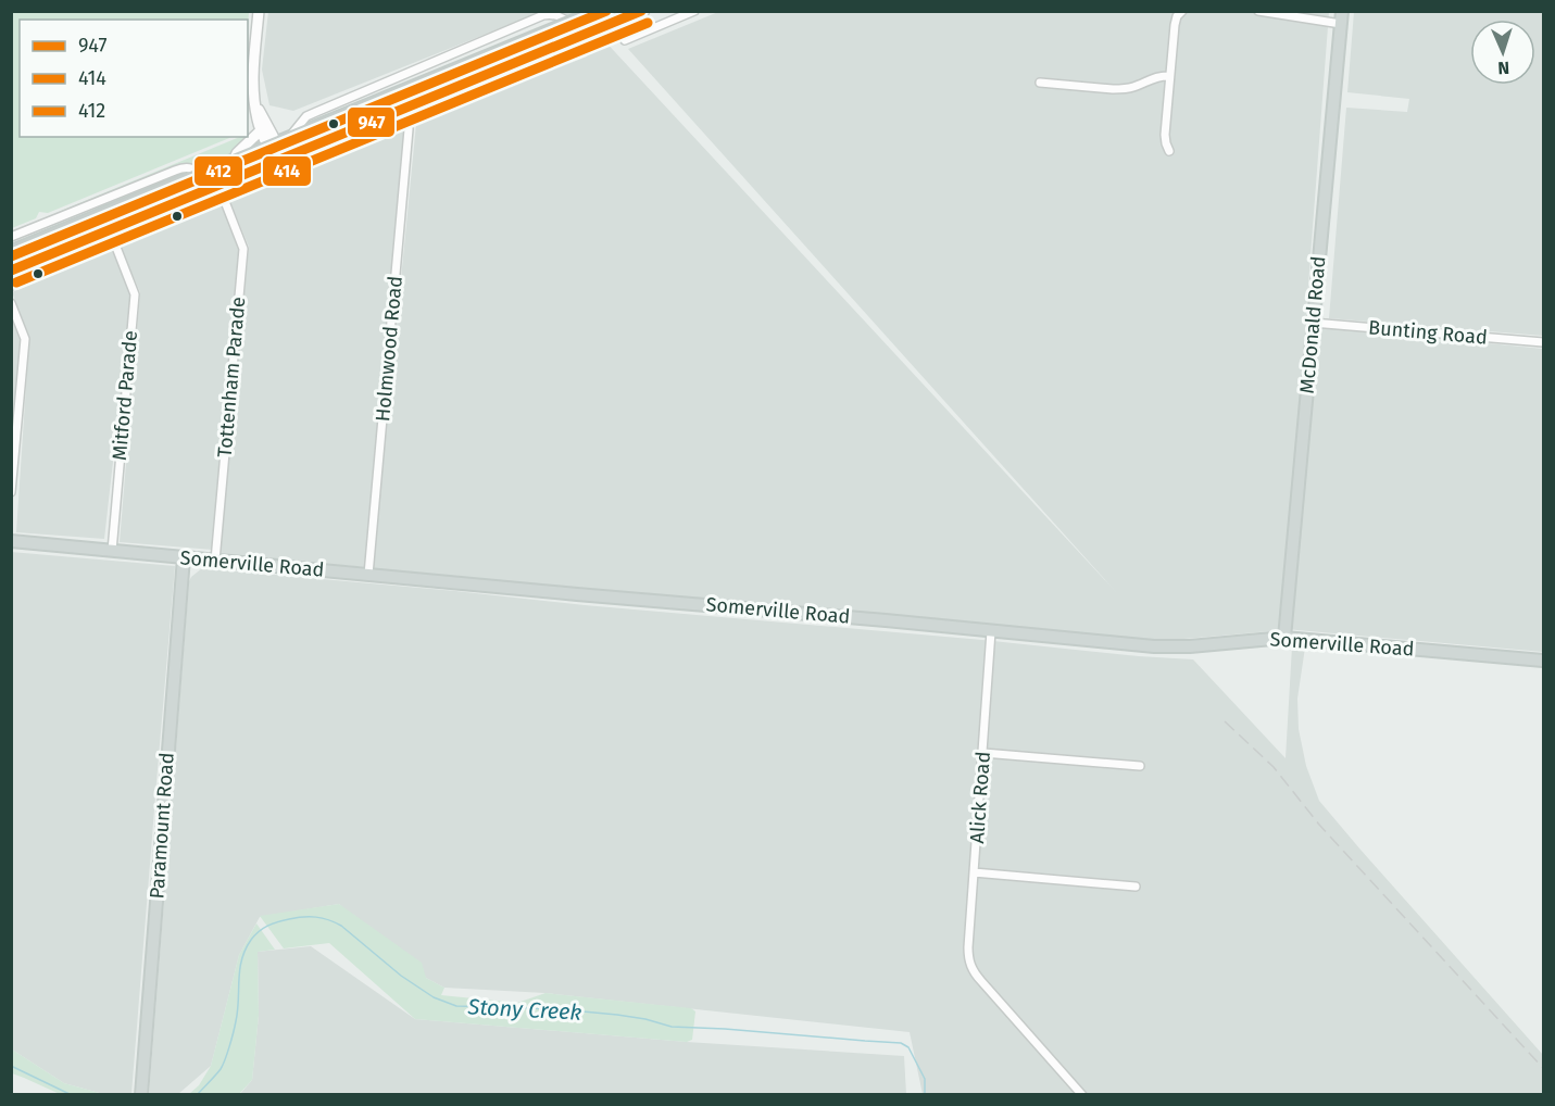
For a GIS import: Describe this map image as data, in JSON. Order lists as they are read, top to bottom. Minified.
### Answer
{"streets":{"main road":["McDonald Road","Somerville Road","Paramount Road"],"street":["Bunting Road","Holmwood Road","Tottenham Parade","Mitford Parade","Alick Road"]},"crossings":[["McDonald Road","Bunting Road"],["McDonald Road","Somerville Road"],["Holmwood Road","Somerville Road"],["Tottenham Parade","Somerville Road"],["Mitford Parade","Somerville Road"],["Somerville Road","Alick Road"],["Somerville Road","Paramount Road"]],"water":["Stony Creek"],"lines":["transit line 947","transit line 412","transit line 414"],"legend":["947","414","412"],"north":"bottom"}
